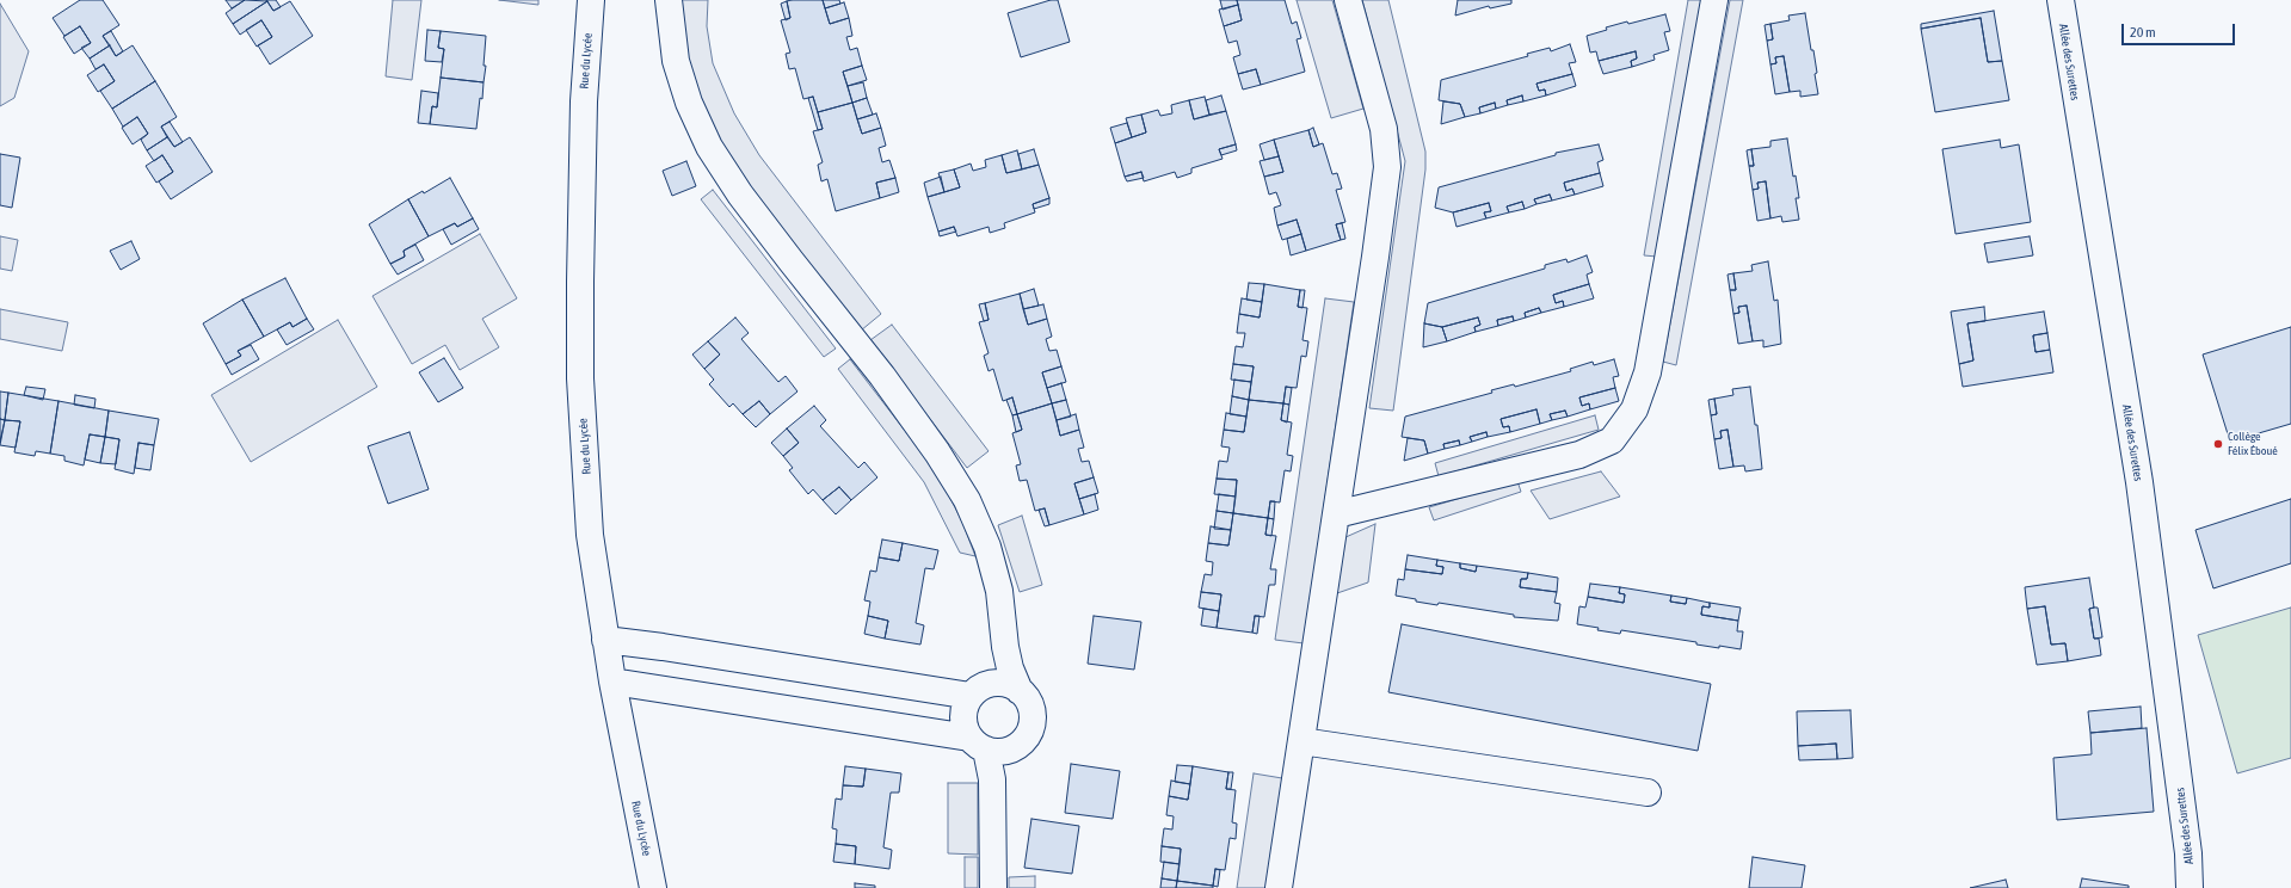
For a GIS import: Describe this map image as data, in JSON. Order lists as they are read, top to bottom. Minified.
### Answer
{"streets":{"street":["Rue du Lycée","Allée des Surettes"]},"places":["Collège Félix Éboué"],"scale_bar":"20 m"}
